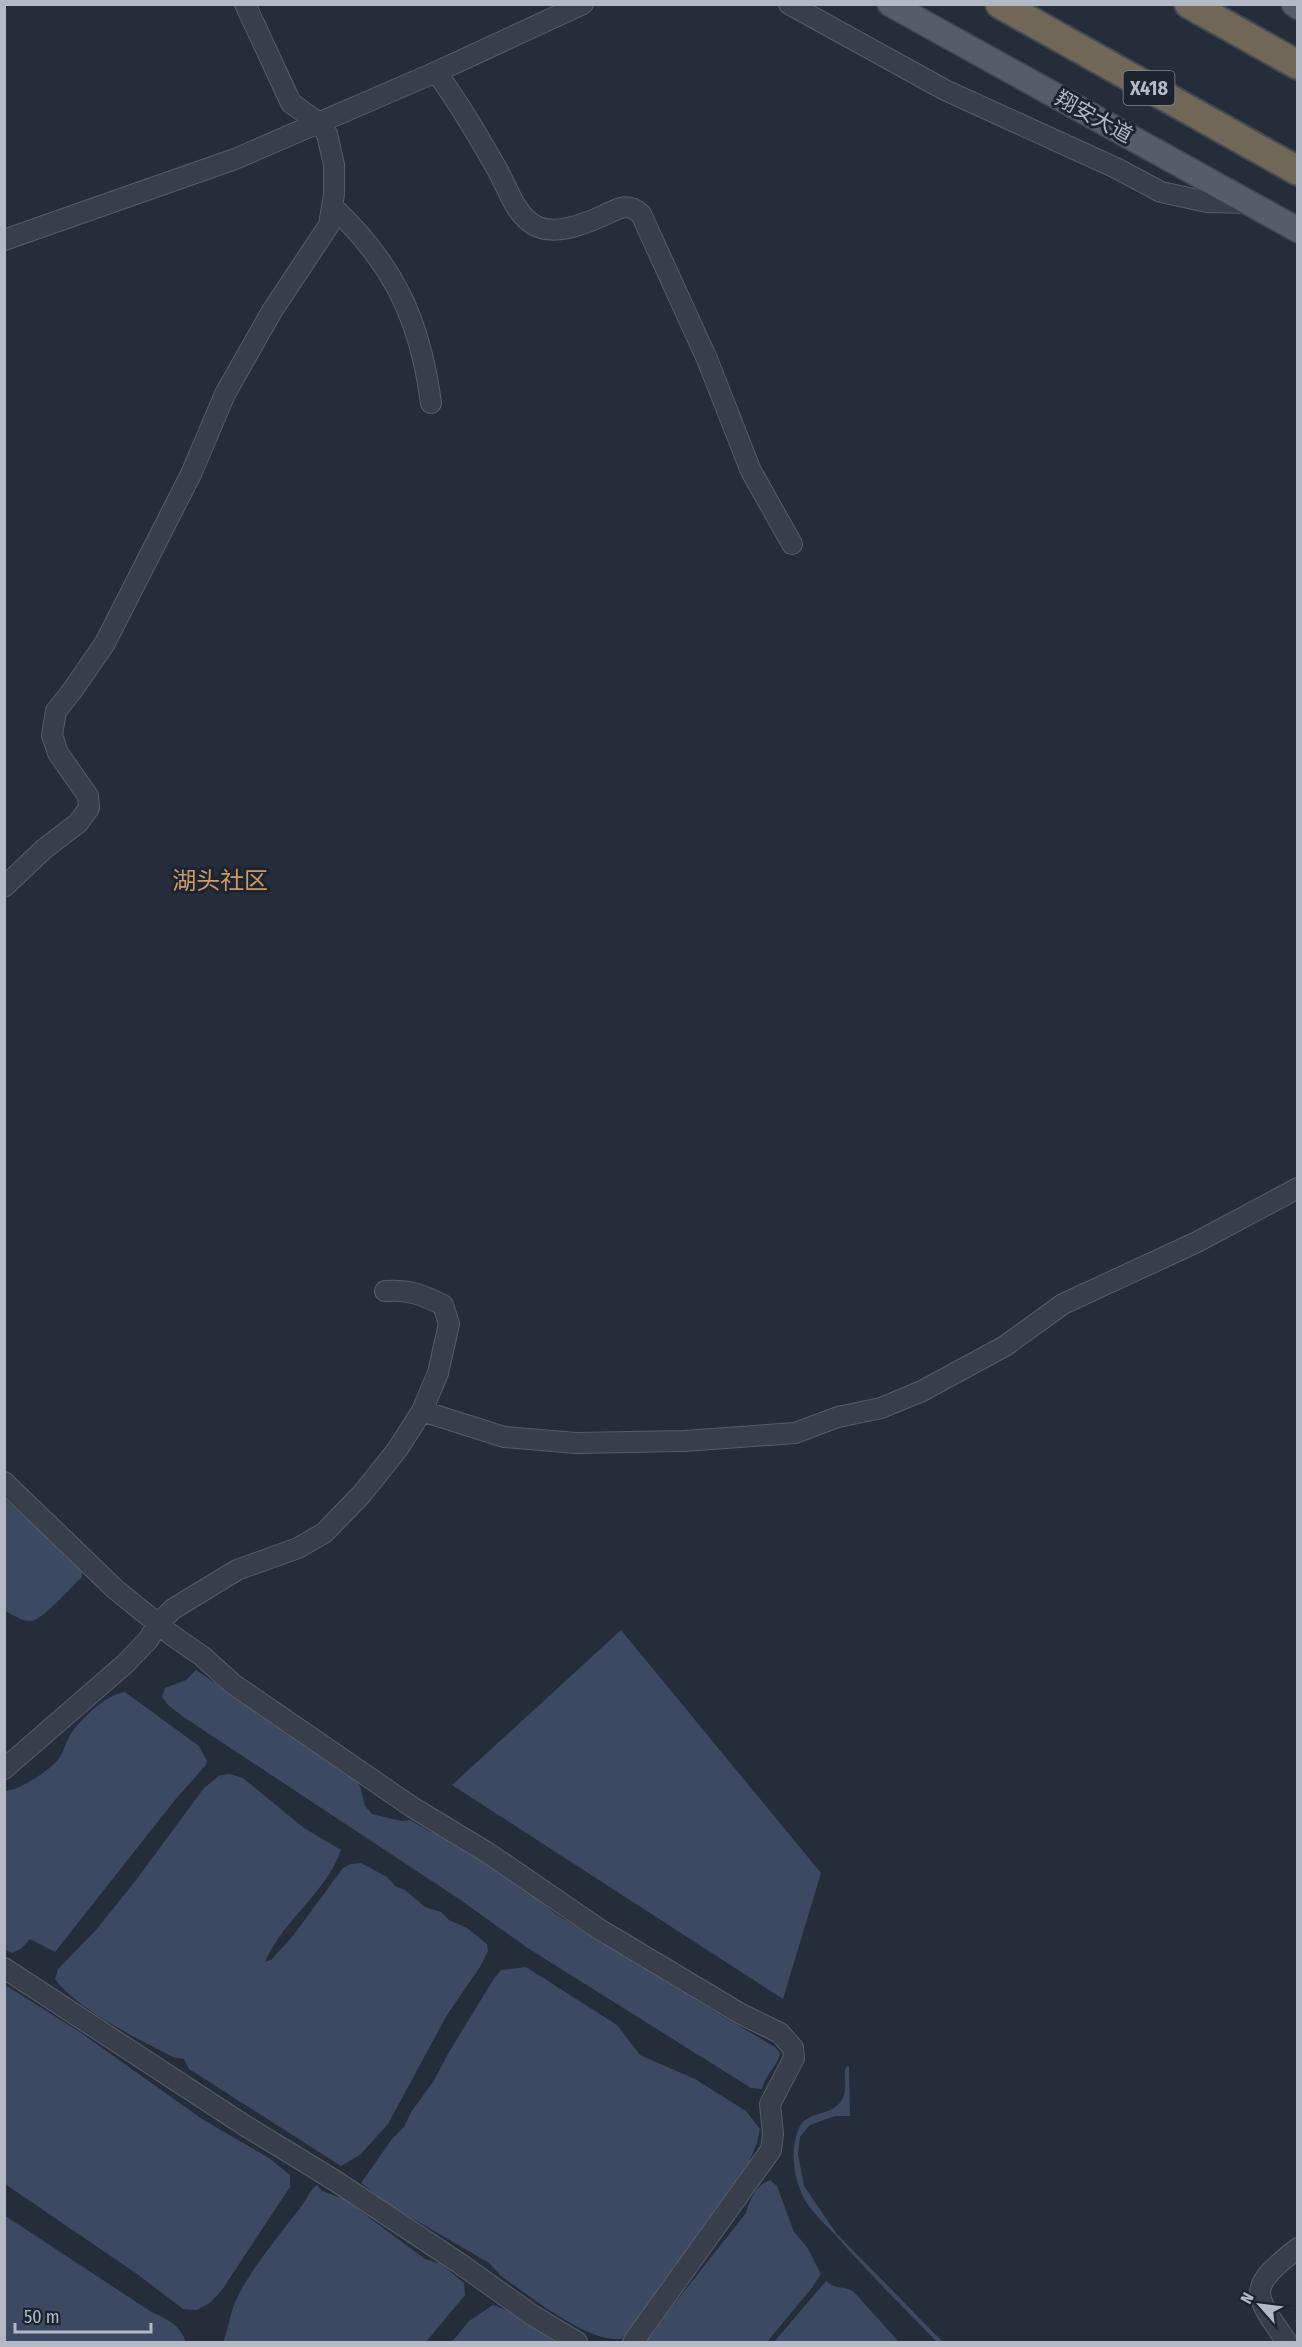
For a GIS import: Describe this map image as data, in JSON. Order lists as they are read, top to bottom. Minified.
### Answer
{"streets":{"highway":["X418"],"main road":["翔安大道"]},"districts":["湖头社区"],"scale_bar":"50 m","north":"top left"}
